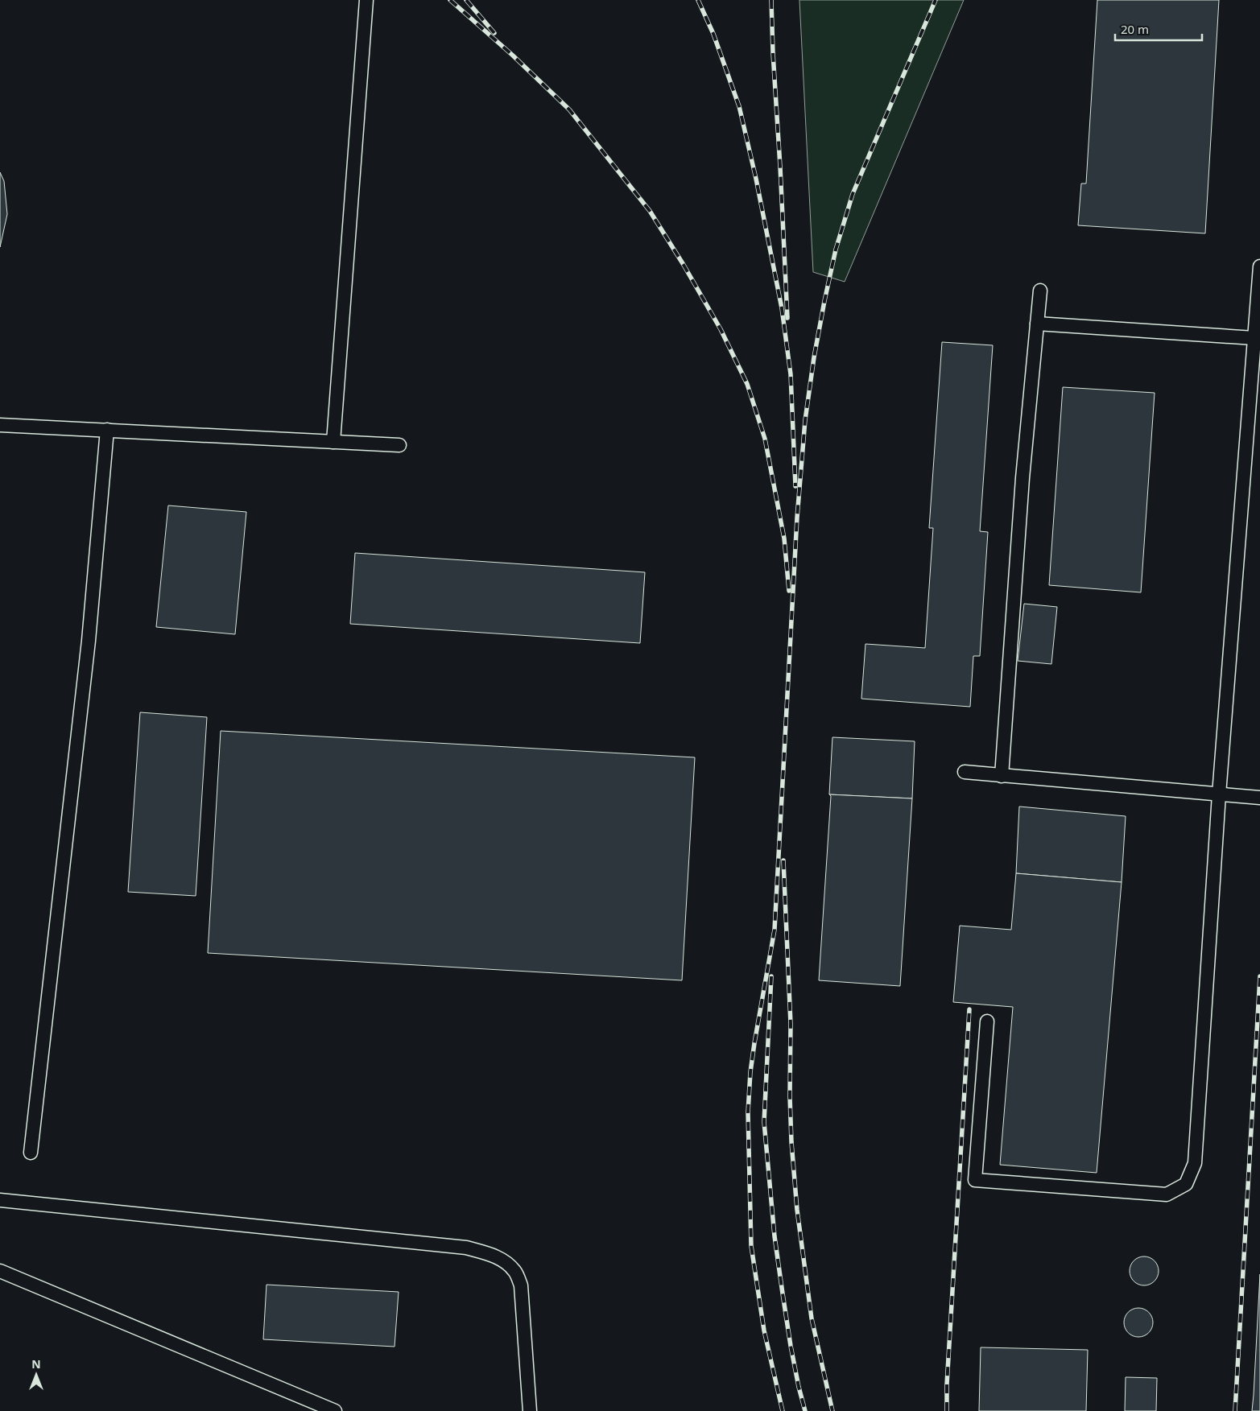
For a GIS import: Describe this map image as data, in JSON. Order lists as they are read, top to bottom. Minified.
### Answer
{"scale_bar":"20 m","north":"top"}
